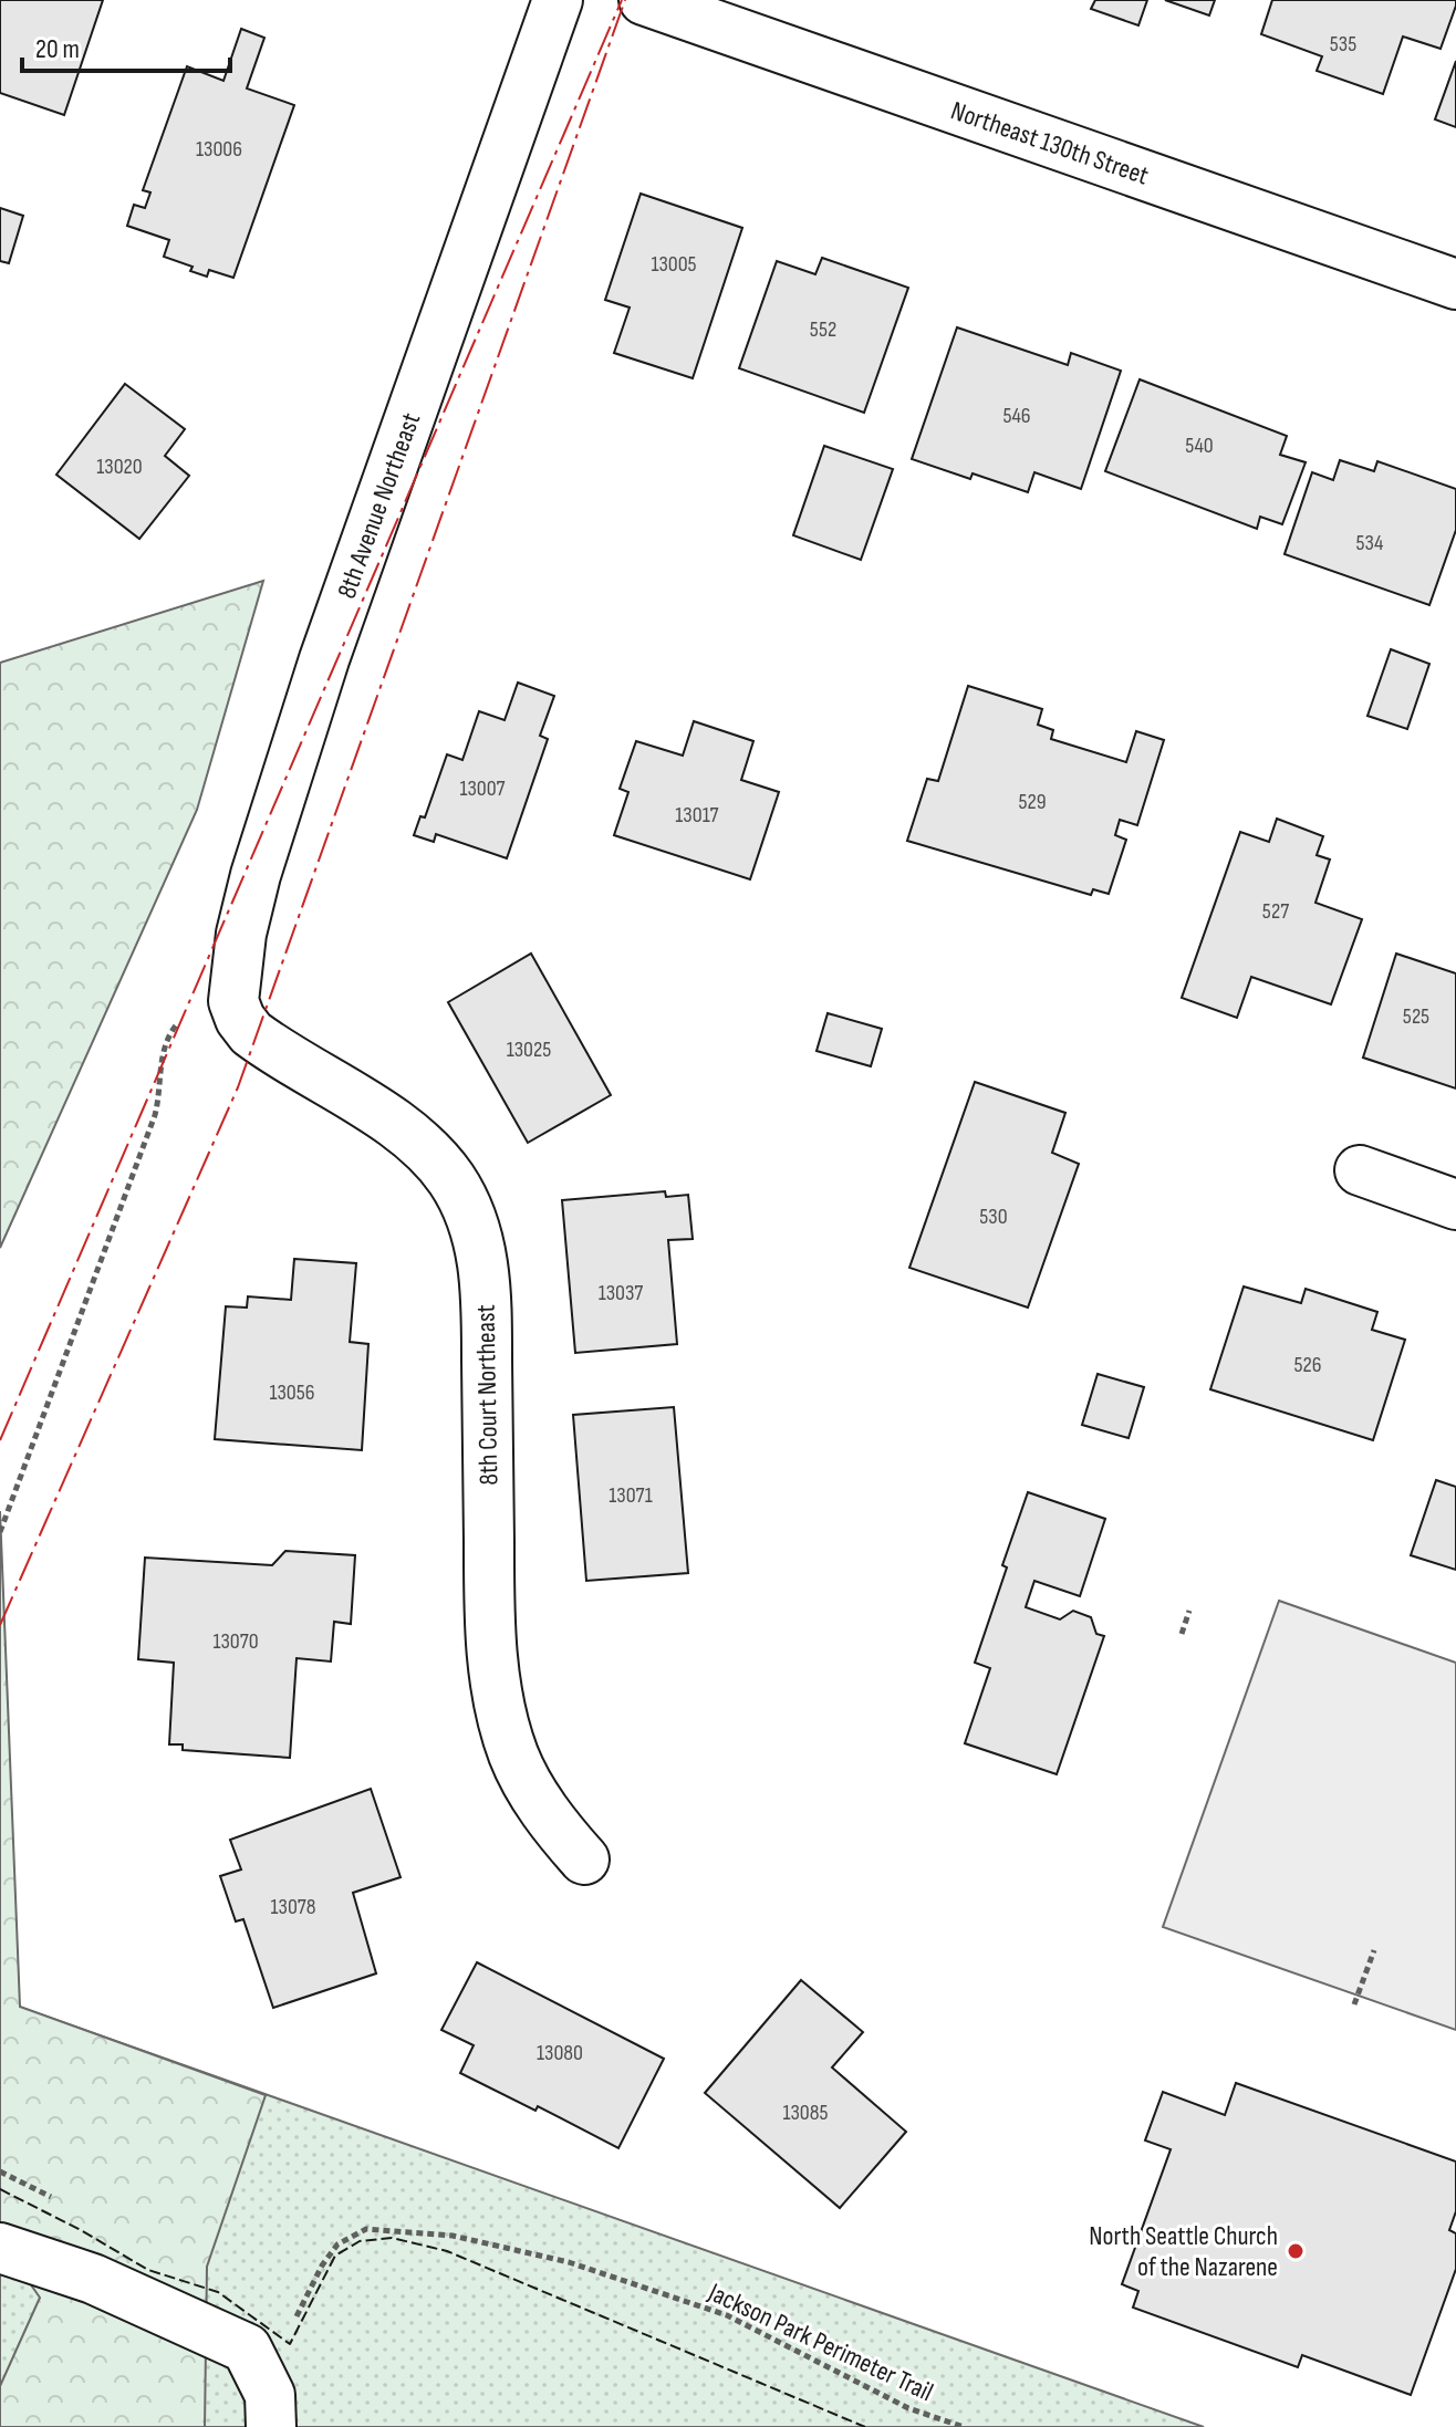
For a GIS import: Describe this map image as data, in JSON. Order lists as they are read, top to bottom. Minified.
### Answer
{"streets":{"street":["Northeast 130th Street","8th Avenue Northeast","8th Court Northeast"],"path":["Jackson Park Perimeter Trail"]},"crossings":[["8th Avenue Northeast","8th Court Northeast"]],"places":["North Seattle Church of the Nazarene"],"house_numbers":["535","13006","13005","552","546","540","13020","534","13007","529","13017","527","525","13025","530","13037","526","13056","13071","13070","13078","13080","13085"],"scale_bar":"20 m"}
